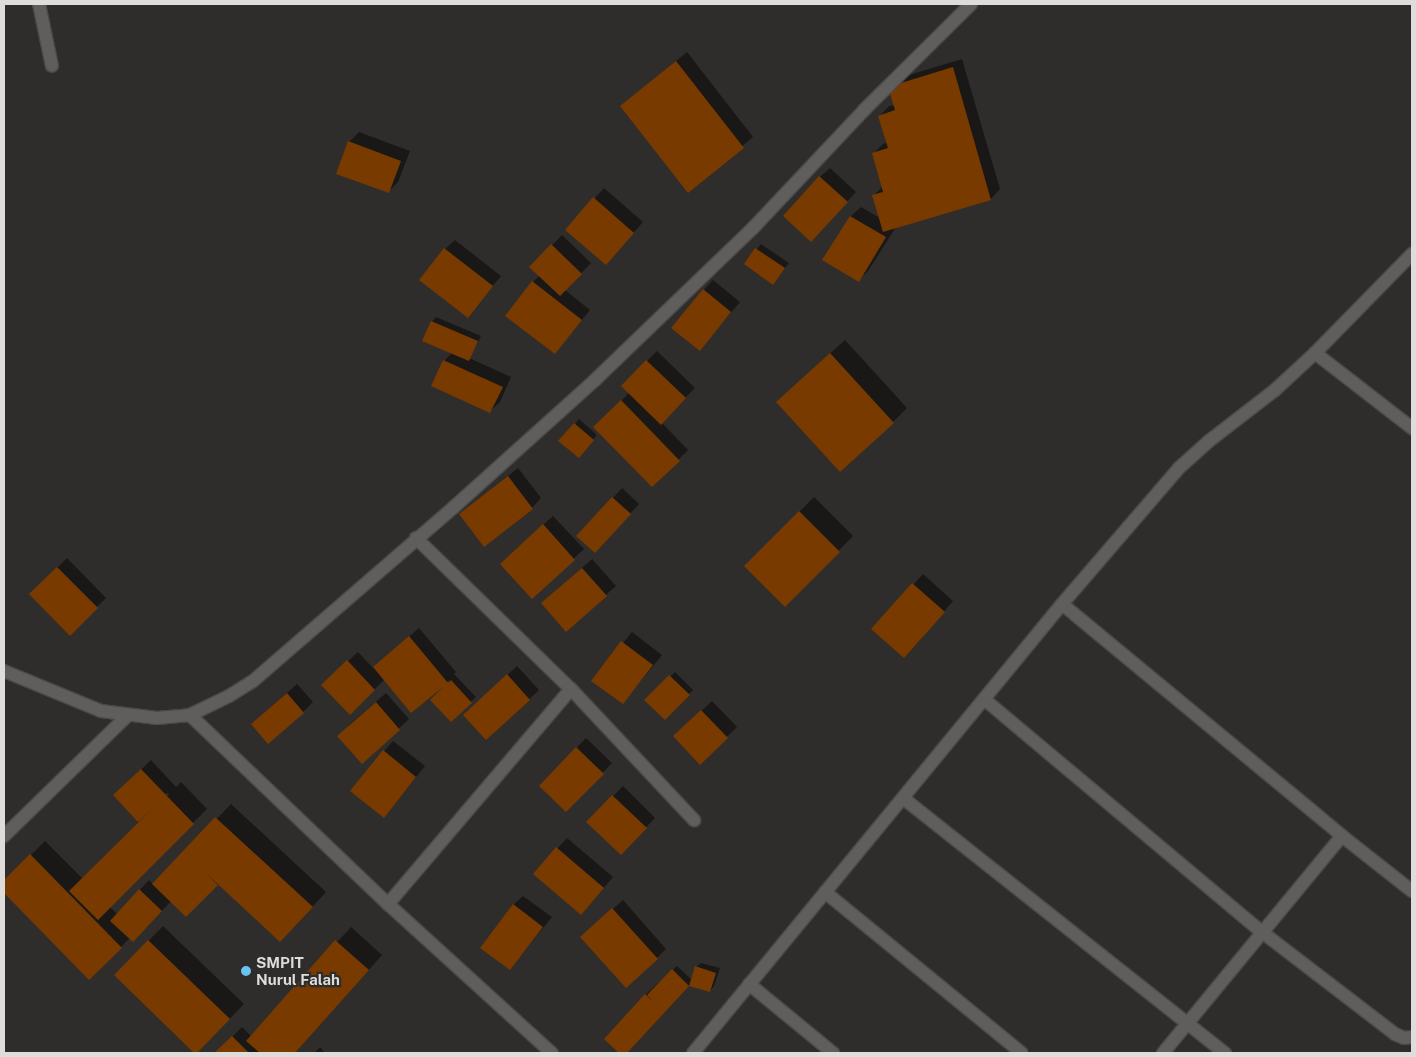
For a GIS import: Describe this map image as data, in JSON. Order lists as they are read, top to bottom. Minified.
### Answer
{"places":["SMPIT Nurul Falah"]}
